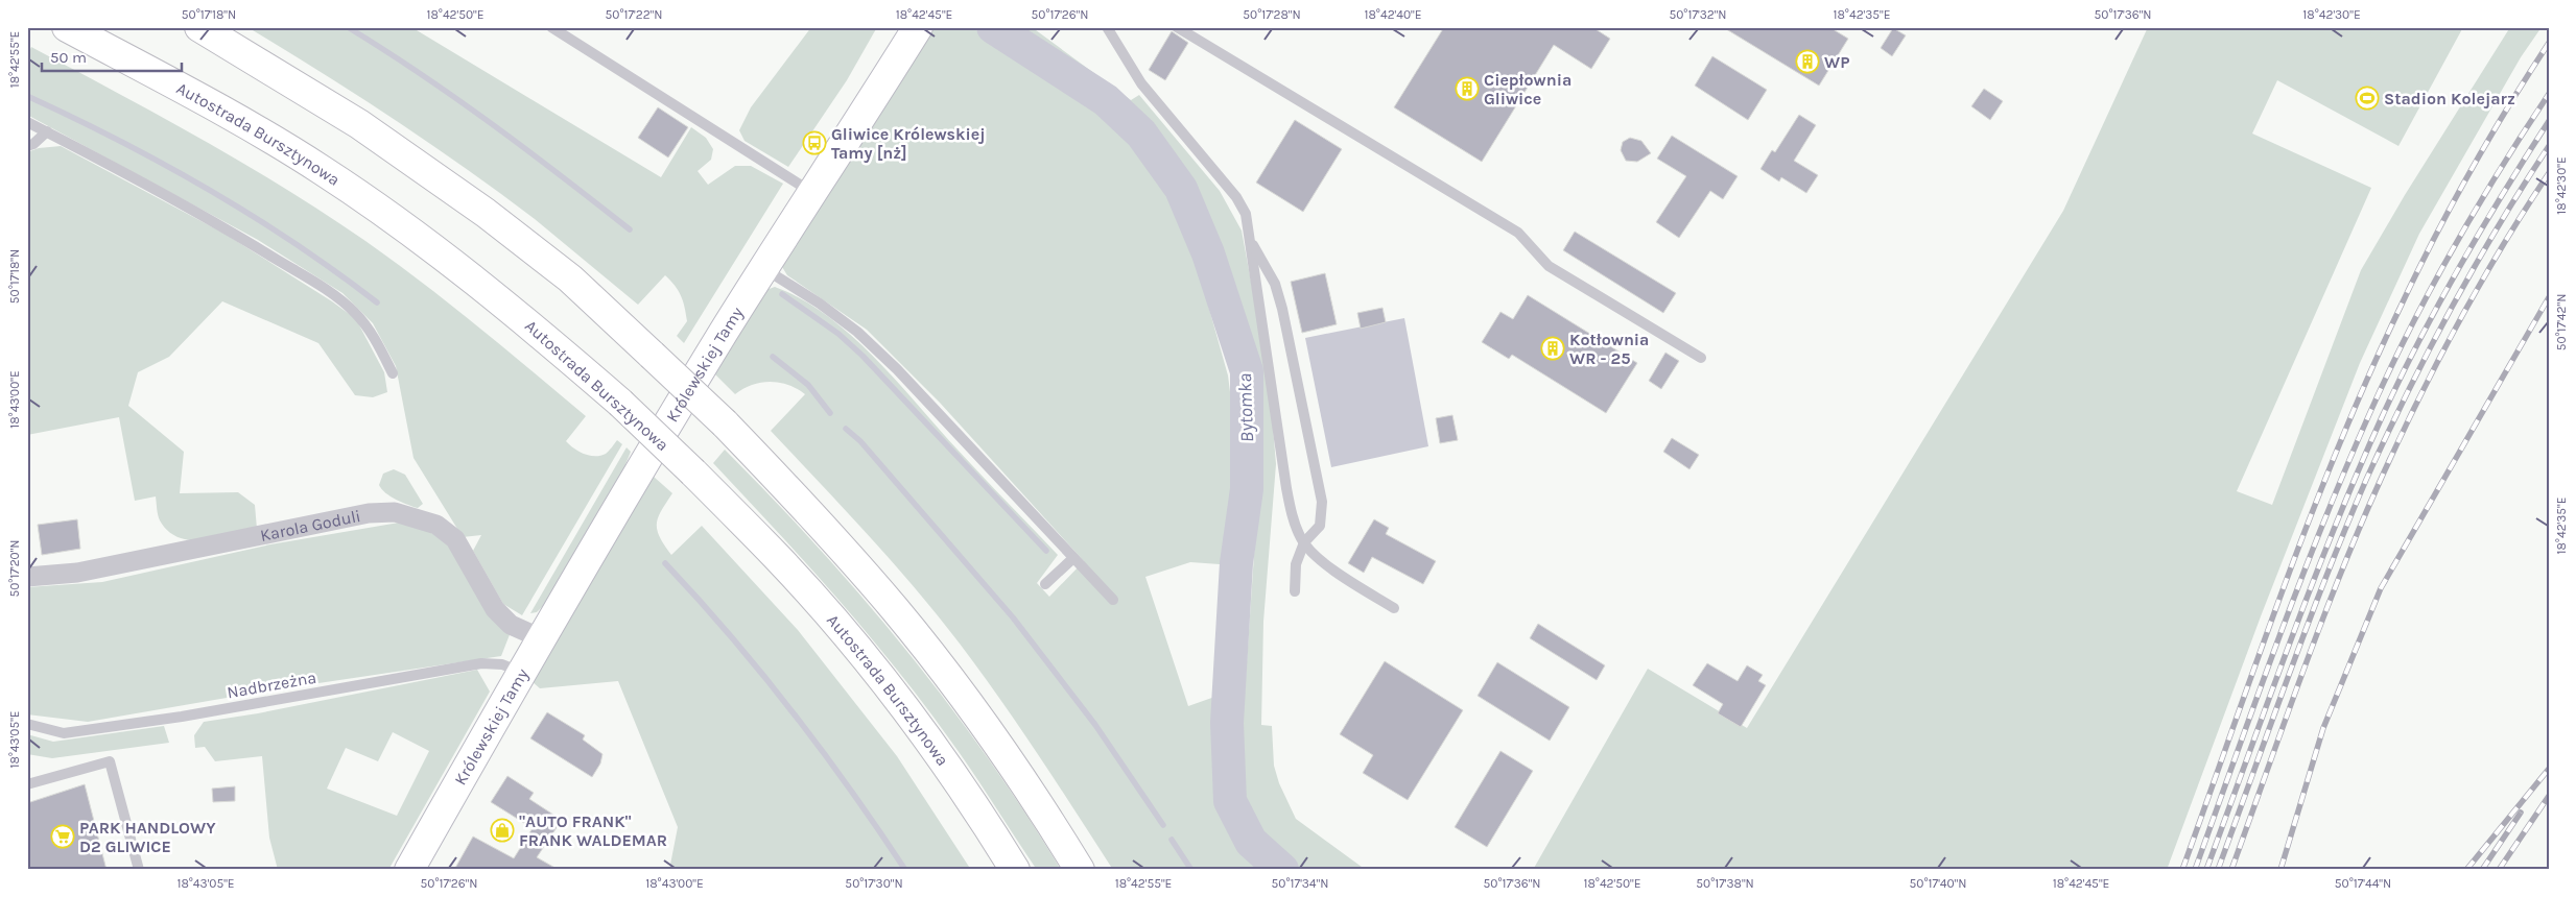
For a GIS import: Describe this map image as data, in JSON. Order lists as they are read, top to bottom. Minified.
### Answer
{"streets":{"main road":["Autostrada Bursztynowa","Królewskiej Tamy"],"street":["Karola Goduli"],"lane":["Nadbrzeżna"]},"crossings":[["Królewskiej Tamy","Karola Goduli"],["Królewskiej Tamy","Nadbrzeżna"]],"water":["Bytomka"],"places":{"building":["WP","Ciepłownia Gliwice","Kotłownia WR - 25"],"sports":["Stadion Kolejarz"],"bus stop":["Gliwice Królewskiej Tamy [nż]"],"shop":["\"AUTO FRANK\" FRANK WALDEMAR"],"supermarket":["PARK HANDLOWY D2 GLIWICE"]},"scale_bar":"50 m","coordinates":["50°17'18\"N","18°42'50\"E","50°17'22\"N","18°42'45\"E","50°17'26\"N","50°17'28\"N","18°42'40\"E","50°17'32\"N","18°42'35\"E","50°17'36\"N","18°42'30\"E","18°42'55\"E","50°17'42\"N","18°43'00\"E","50°17'20\"N","18°43'05\"E","50°17'30\"N","50°17'34\"N","50°17'38\"N","50°17'40\"N","50°17'44\"N"]}
